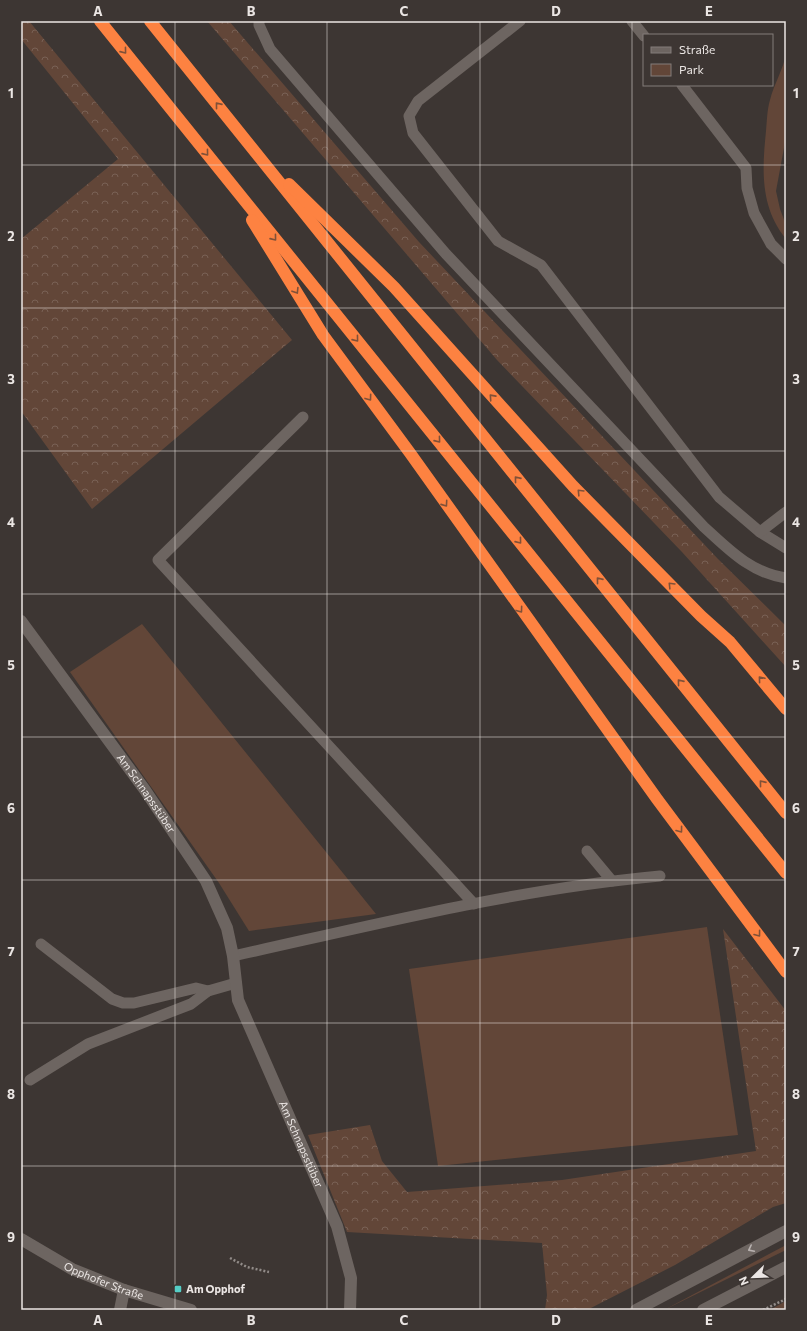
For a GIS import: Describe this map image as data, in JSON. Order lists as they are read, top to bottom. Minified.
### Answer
{"streets":{"street":["Am Schnapsstüber","Opphofer Straße"]},"places":{"transit":["Am Opphof"]},"legend":["Straße","Park"],"north":"bottom left","grid":{"columns":["A","B","C","D","E"],"rows":["1","2","3","4","5","6","7","8","9"]}}
